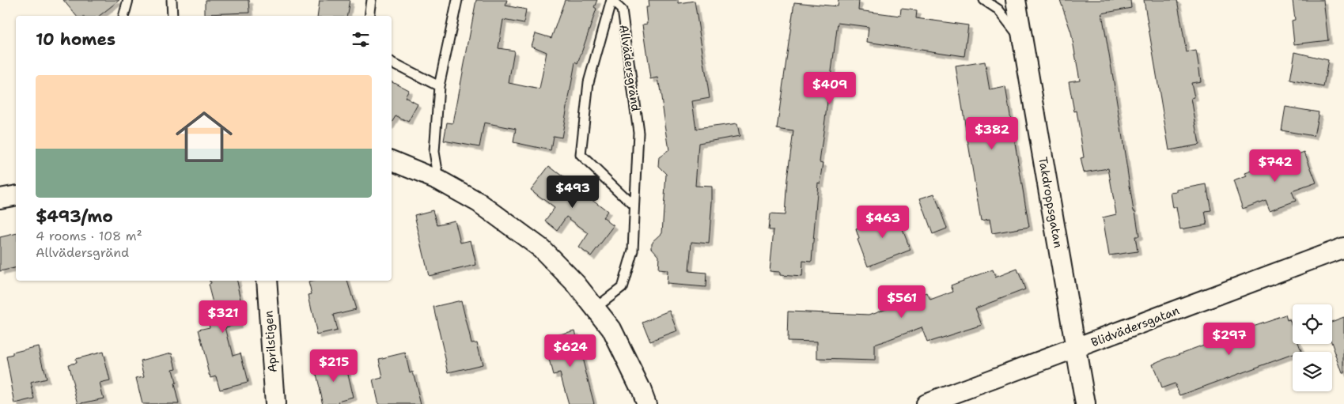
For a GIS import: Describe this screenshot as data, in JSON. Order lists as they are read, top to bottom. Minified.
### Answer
{"streets":{"street":["Takdroppsgatan","Blidvädersgatan","Aprilstigen"],"lane":["Allvädersgränd"]},"crossings":[["Takdroppsgatan","Blidvädersgatan"]],"page":{"heading":"10 homes","list":[{"name":"$493/mo","note":"4 rooms · 108 m² · Allvädersgränd"}],"price":["$409","$382","$742","$493","$463","$561","$321","$297","$624","$215"]}}
